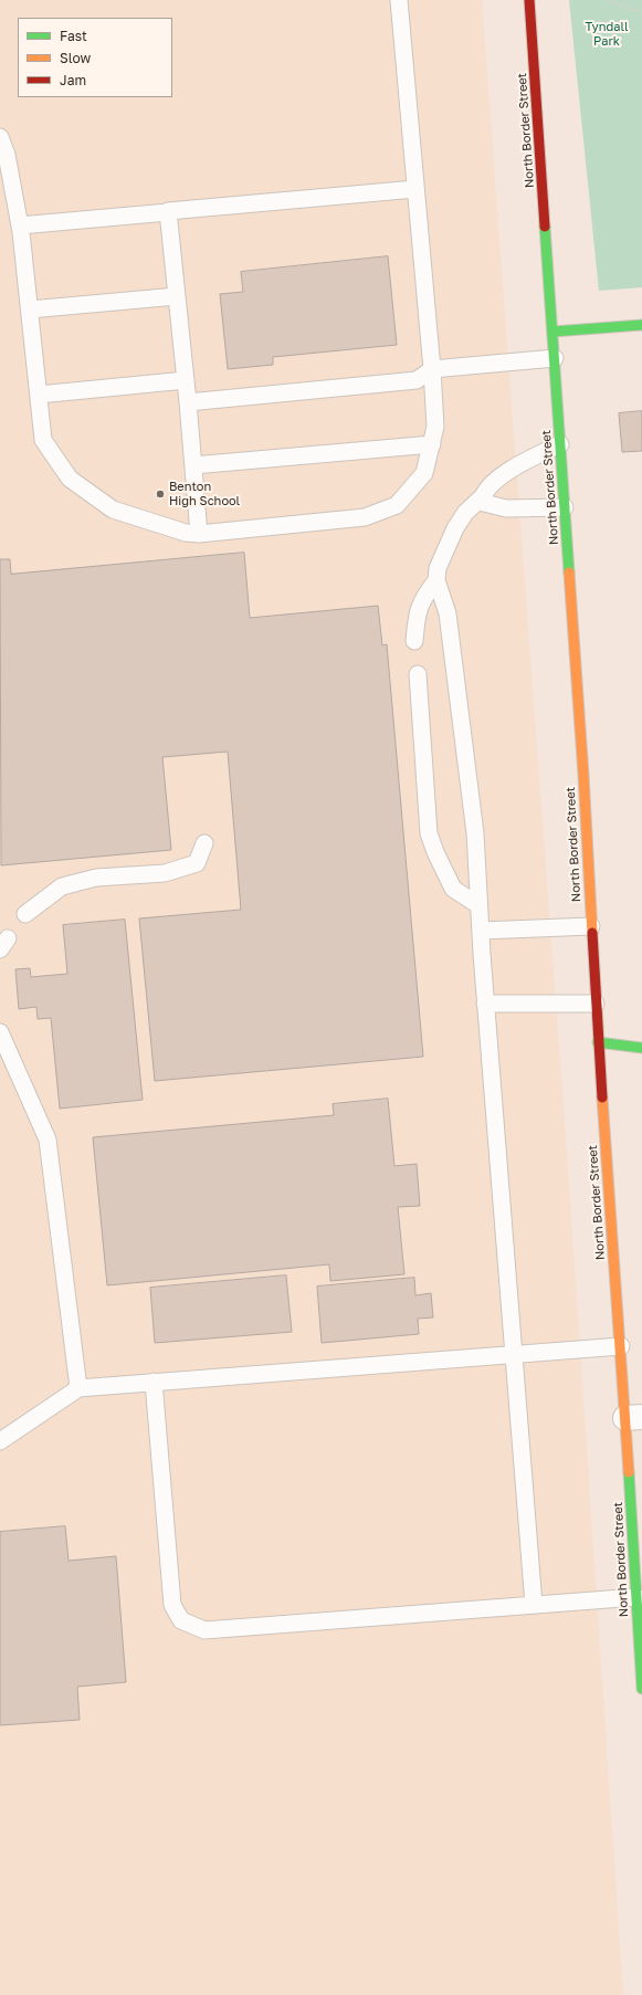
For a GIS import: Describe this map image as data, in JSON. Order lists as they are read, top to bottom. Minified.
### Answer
{"streets":{"street":["North Border Street"]},"parks":["Tyndall Park"],"places":["Benton High School"],"legend":["Fast","Slow","Jam"]}
